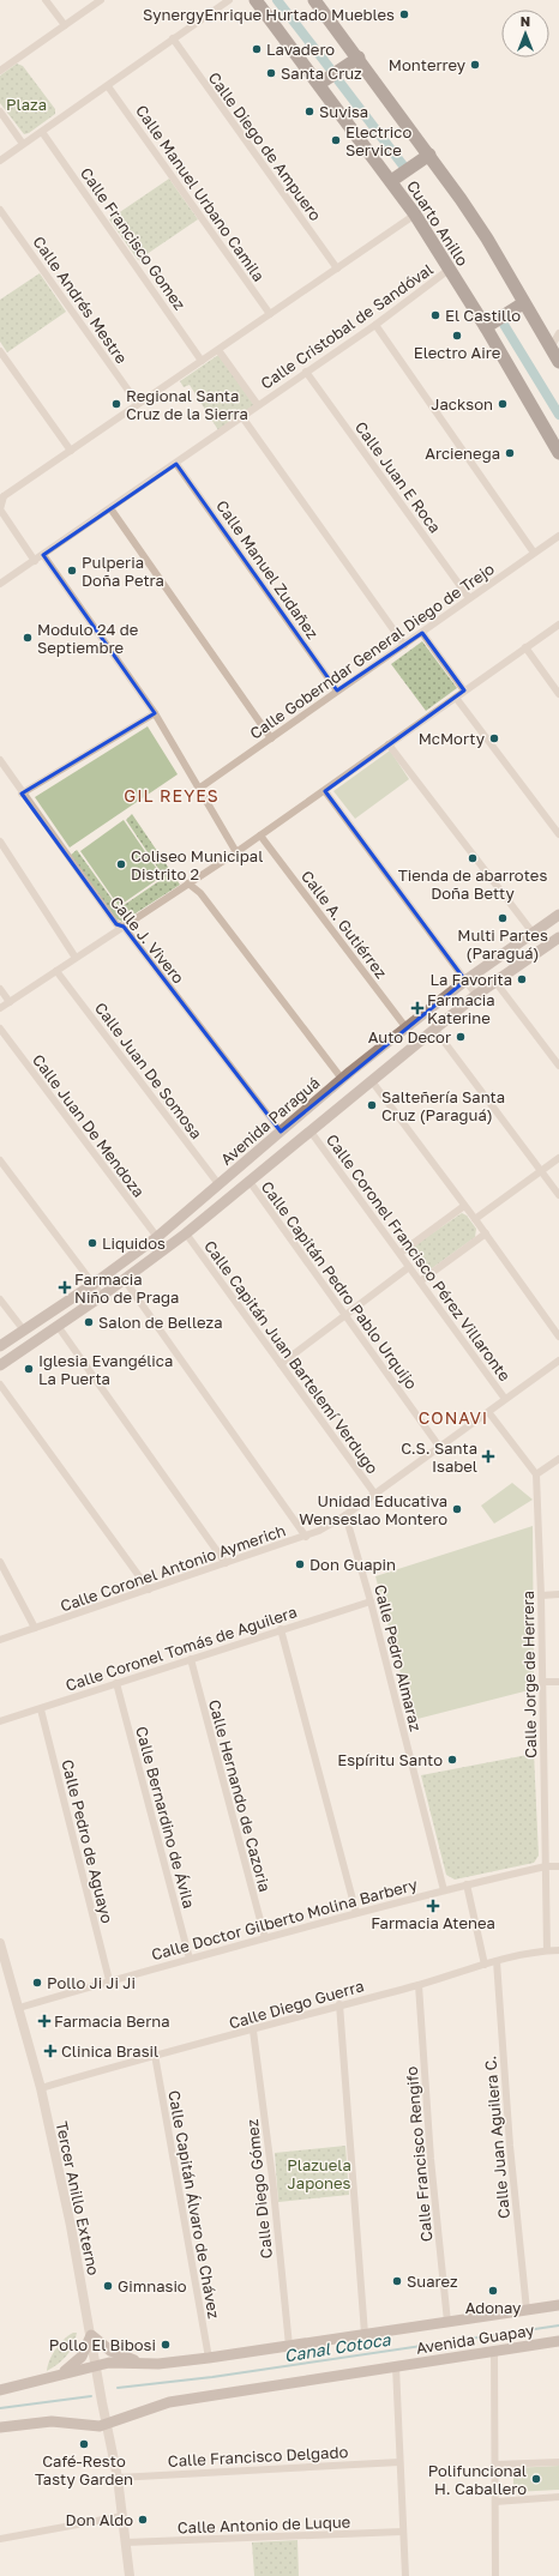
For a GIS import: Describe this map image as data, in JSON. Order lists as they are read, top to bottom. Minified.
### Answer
{"streets":{"highway":["Cuarto Anillo"],"main road":["Avenida Paraguá","Avenida Guapay"],"street":["Calle Diego de Ampuero","Calle Manuel Urbano Camila","Calle Francisco Gomez","Calle Andrés Mestre","Calle Cristobal de Sandóval","Calle Juan E Roca","Calle Manuel Zudañez","Calle Goberndar General Diego de Trejo","Calle A. Gutiérrez","Calle J. Vivero","Calle Juan De Somosa","Calle Juan De Mendoza","Calle Coronel Francisco Pérez Villaronte","Calle Capitán Pedro Pablo Urquijo","Calle Capitán Juan Bartelemí Verdugo","Calle Coronel Antonio Aymerich","Calle Coronel Tomás de Aguilera","Calle Pedro Almaraz","Calle Jorge de Herrera","Calle Hernando de Cazoria","Calle Bernardino de Ávila","Calle Pedro de Aguayo","Calle Doctor Gilberto Molina Barbery","Calle Diego Guerra","Calle Juan Aguilera C.","Calle Francisco Rengifo","Calle Diego Gómez","Tercer Anillo Externo","Calle Capitán Álvaro de Chávez","Calle Francisco Delgado","Calle Antonio de Luque"]},"crossings":[["Cuarto Anillo","Calle Cristobal de Sandóval"],["Calle Cristobal de Sandóval","Calle Juan E Roca"],["Calle Cristobal de Sandóval","Calle Manuel Zudañez"],["Calle Juan E Roca","Calle Goberndar General Diego de Trejo"],["Calle Manuel Zudañez","Calle Goberndar General Diego de Trejo"],["Calle A. Gutiérrez","Avenida Paraguá"],["Calle J. Vivero","Avenida Paraguá"],["Calle Juan De Somosa","Avenida Paraguá"],["Avenida Paraguá","Calle Juan De Mendoza"],["Calle Coronel Francisco Pérez Villaronte","Calle Coronel Antonio Aymerich"],["Calle Capitán Pedro Pablo Urquijo","Calle Coronel Antonio Aymerich"],["Calle Capitán Juan Bartelemí Verdugo","Calle Coronel Antonio Aymerich"],["Calle Coronel Antonio Aymerich","Calle Pedro Almaraz"],["Calle Coronel Tomás de Aguilera","Calle Pedro Almaraz"],["Calle Coronel Tomás de Aguilera","Calle Hernando de Cazoria"],["Calle Coronel Tomás de Aguilera","Calle Bernardino de Ávila"],["Calle Coronel Tomás de Aguilera","Calle Pedro de Aguayo"],["Calle Pedro Almaraz","Calle Doctor Gilberto Molina Barbery"],["Calle Jorge de Herrera","Calle Doctor Gilberto Molina Barbery"],["Calle Jorge de Herrera","Calle Diego Guerra"],["Calle Hernando de Cazoria","Calle Doctor Gilberto Molina Barbery"],["Calle Bernardino de Ávila","Calle Doctor Gilberto Molina Barbery"],["Calle Pedro de Aguayo","Calle Doctor Gilberto Molina Barbery"],["Calle Doctor Gilberto Molina Barbery","Tercer Anillo Externo"],["Calle Diego Guerra","Calle Juan Aguilera C."],["Calle Diego Guerra","Calle Francisco Rengifo"],["Calle Diego Guerra","Calle Diego Gómez"],["Calle Diego Guerra","Tercer Anillo Externo"],["Calle Diego Guerra","Calle Capitán Álvaro de Chávez"],["Calle Juan Aguilera C.","Avenida Guapay"],["Calle Francisco Rengifo","Avenida Guapay"],["Calle Diego Gómez","Avenida Guapay"],["Tercer Anillo Externo","Avenida Guapay"],["Tercer Anillo Externo","Calle Francisco Delgado"],["Tercer Anillo Externo","Calle Antonio de Luque"],["Calle Capitán Álvaro de Chávez","Avenida Guapay"]],"districts":["GIL REYES","CONAVI"],"water":["Canal Cotoca"],"parks":["Plaza","Plazuela Japones"],"places":{"other":["SynergyEnrique Hurtado Muebles","Lavadero","Monterrey","Santa Cruz","Suvisa","Electrico Service","El Castillo","Electro Aire","Regional Santa Cruz de la Sierra","Jackson","Arcienega","Pulperia Doña Petra","Modulo 24 de Septiembre","McMorty","Tienda de abarrotes Doña Betty","Coliseo Municipal Distrito 2","Multi Partes (Paraguá)","La Favorita","Auto Decor","Salteñería Santa Cruz (Paraguá)","Liquidos","Salon de Belleza","Iglesia Evangélica La Puerta","Unidad Educativa Wenseslao Montero","Don Guapin","Espíritu Santo","Pollo Ji Ji Ji","Suarez","Gimnasio","Adonay","Pollo El Bibosi","Café-Resto Tasty Garden","Polifuncional H. Caballero","Don Aldo"],"health":["Farmacia Katerine","Farmacia Niño de Praga","C.S. Santa Isabel","Farmacia Atenea","Farmacia Berna","Clinica Brasil"]},"north":"top"}
